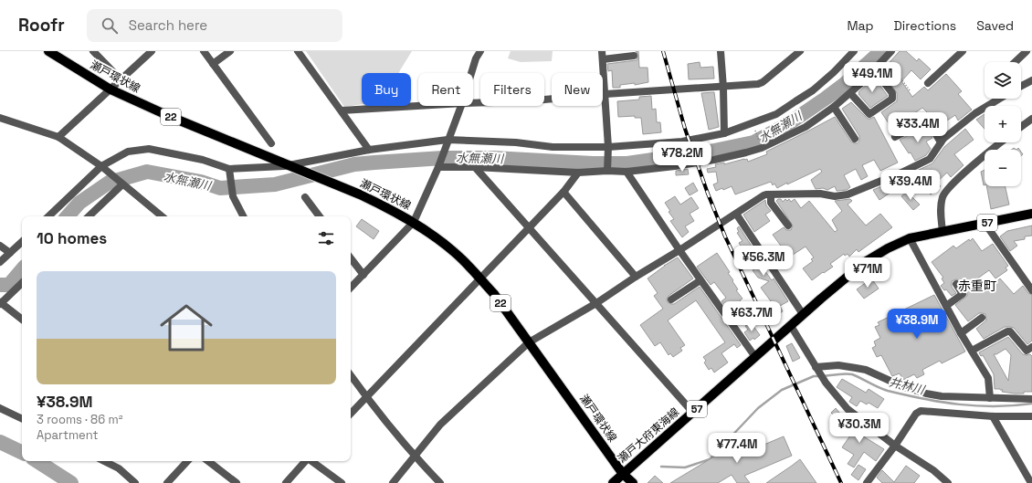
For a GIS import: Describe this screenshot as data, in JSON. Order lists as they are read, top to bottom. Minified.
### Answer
{"streets":{"main road":["瀬戸環状線","22","57","瀬戸大府東海線"]},"crossings":[["瀬戸環状線","瀬戸大府東海線"]],"districts":["赤重町"],"water":["水無瀬川","井林川"],"page":{"header":"Roofr","search":"Search here","nav":["Map","Directions","Saved"],"map_buttons":["+","−"],"price":["¥49.1M","¥33.4M","¥78.2M","¥39.4M","¥56.3M","¥71M","¥63.7M","¥38.9M","¥30.3M","¥77.4M"],"chip":["Buy","Rent","Filters","New"],"heading":"10 homes","list":[{"name":"¥38.9M","note":"3 rooms · 86 m² · Apartment"}]}}
